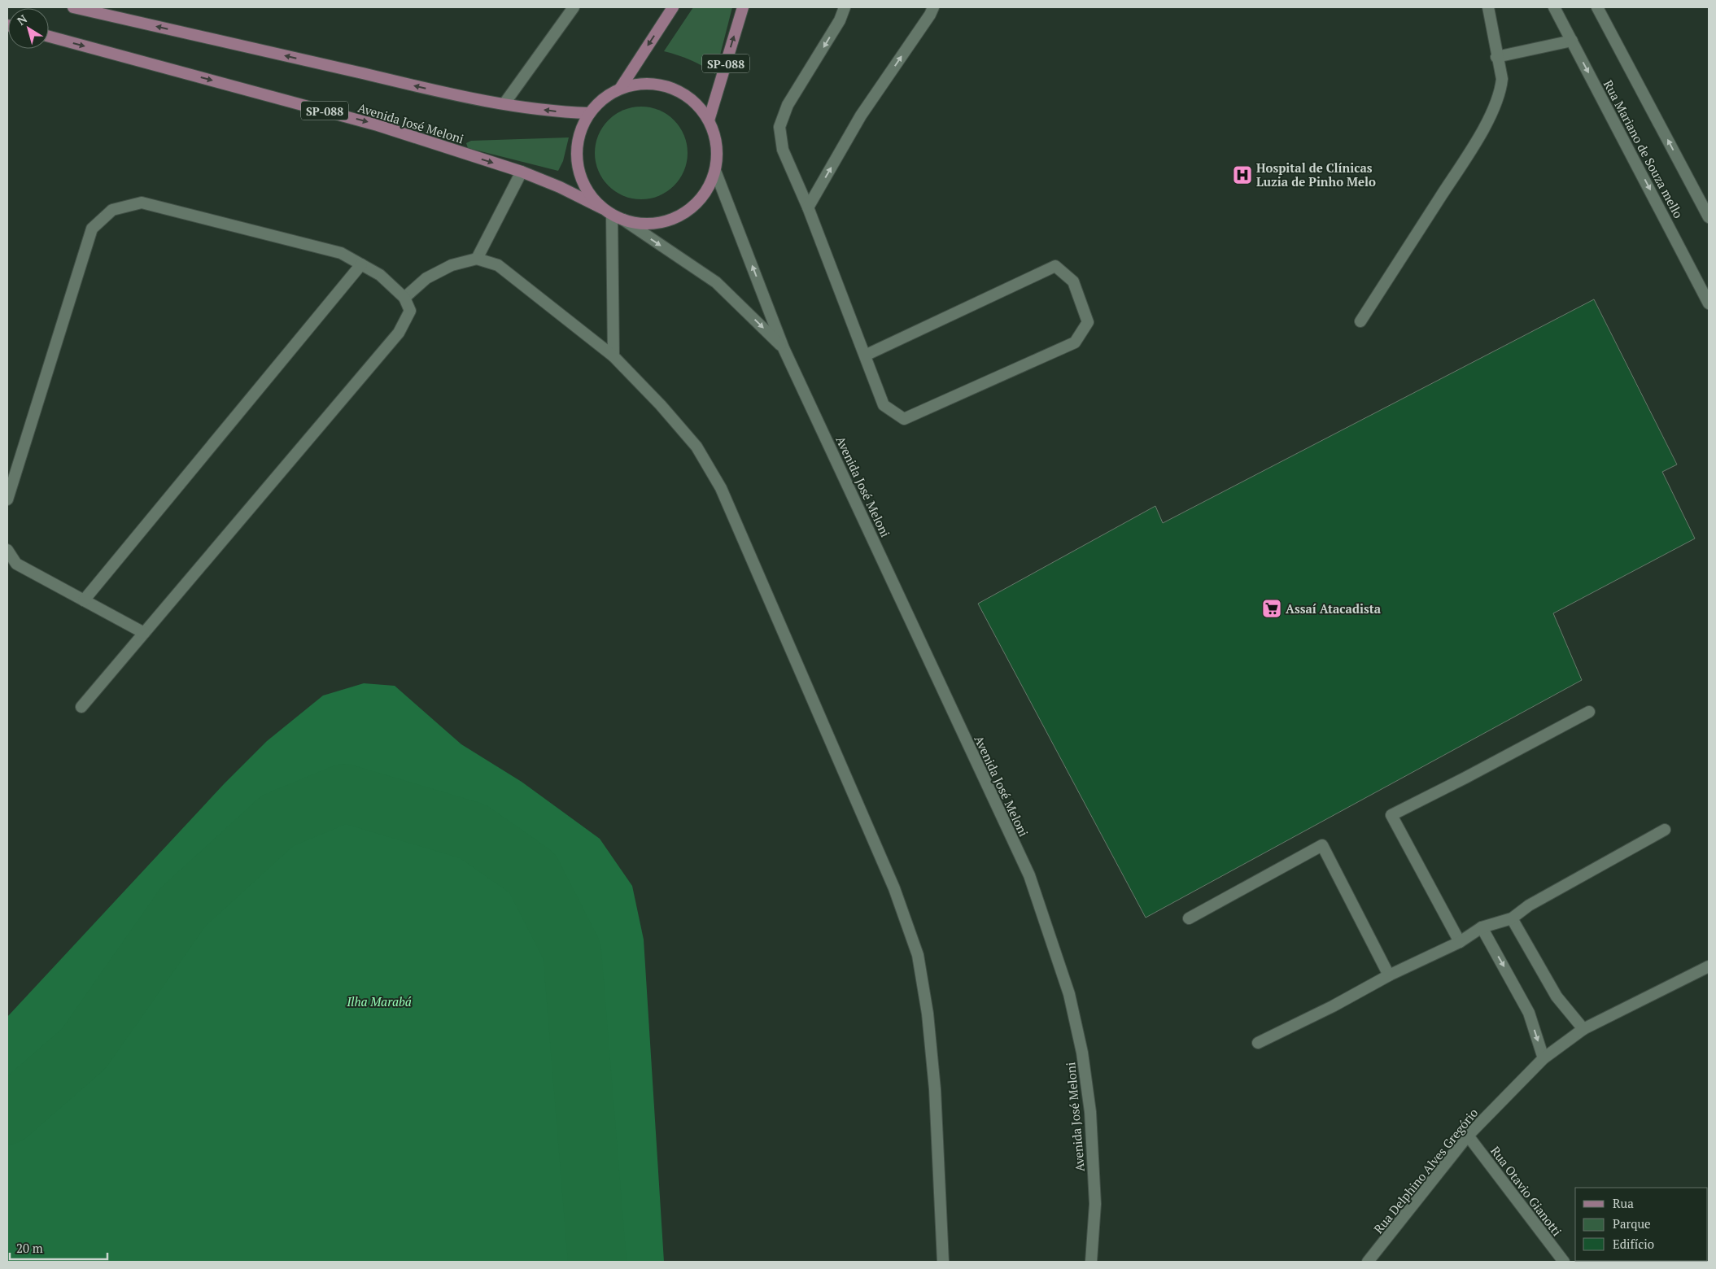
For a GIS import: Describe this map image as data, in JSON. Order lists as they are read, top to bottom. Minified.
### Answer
{"streets":{"main road":["SP-088","Avenida José Meloni"],"street":["Rua Mariano de Souza mello","Rua Delphino Alves Gregório","Rua Otavio Gianotti"]},"crossings":[["SP-088","Avenida José Meloni"],["Rua Delphino Alves Gregório","Rua Otavio Gianotti"]],"parks":["Ilha Marabá"],"places":{"hospital":["Hospital de Clínicas Luzia de Pinho Melo"],"supermarket":["Assaí Atacadista"]},"legend":["Rua","Parque","Edifício"],"scale_bar":"20 m","north":"top left"}
